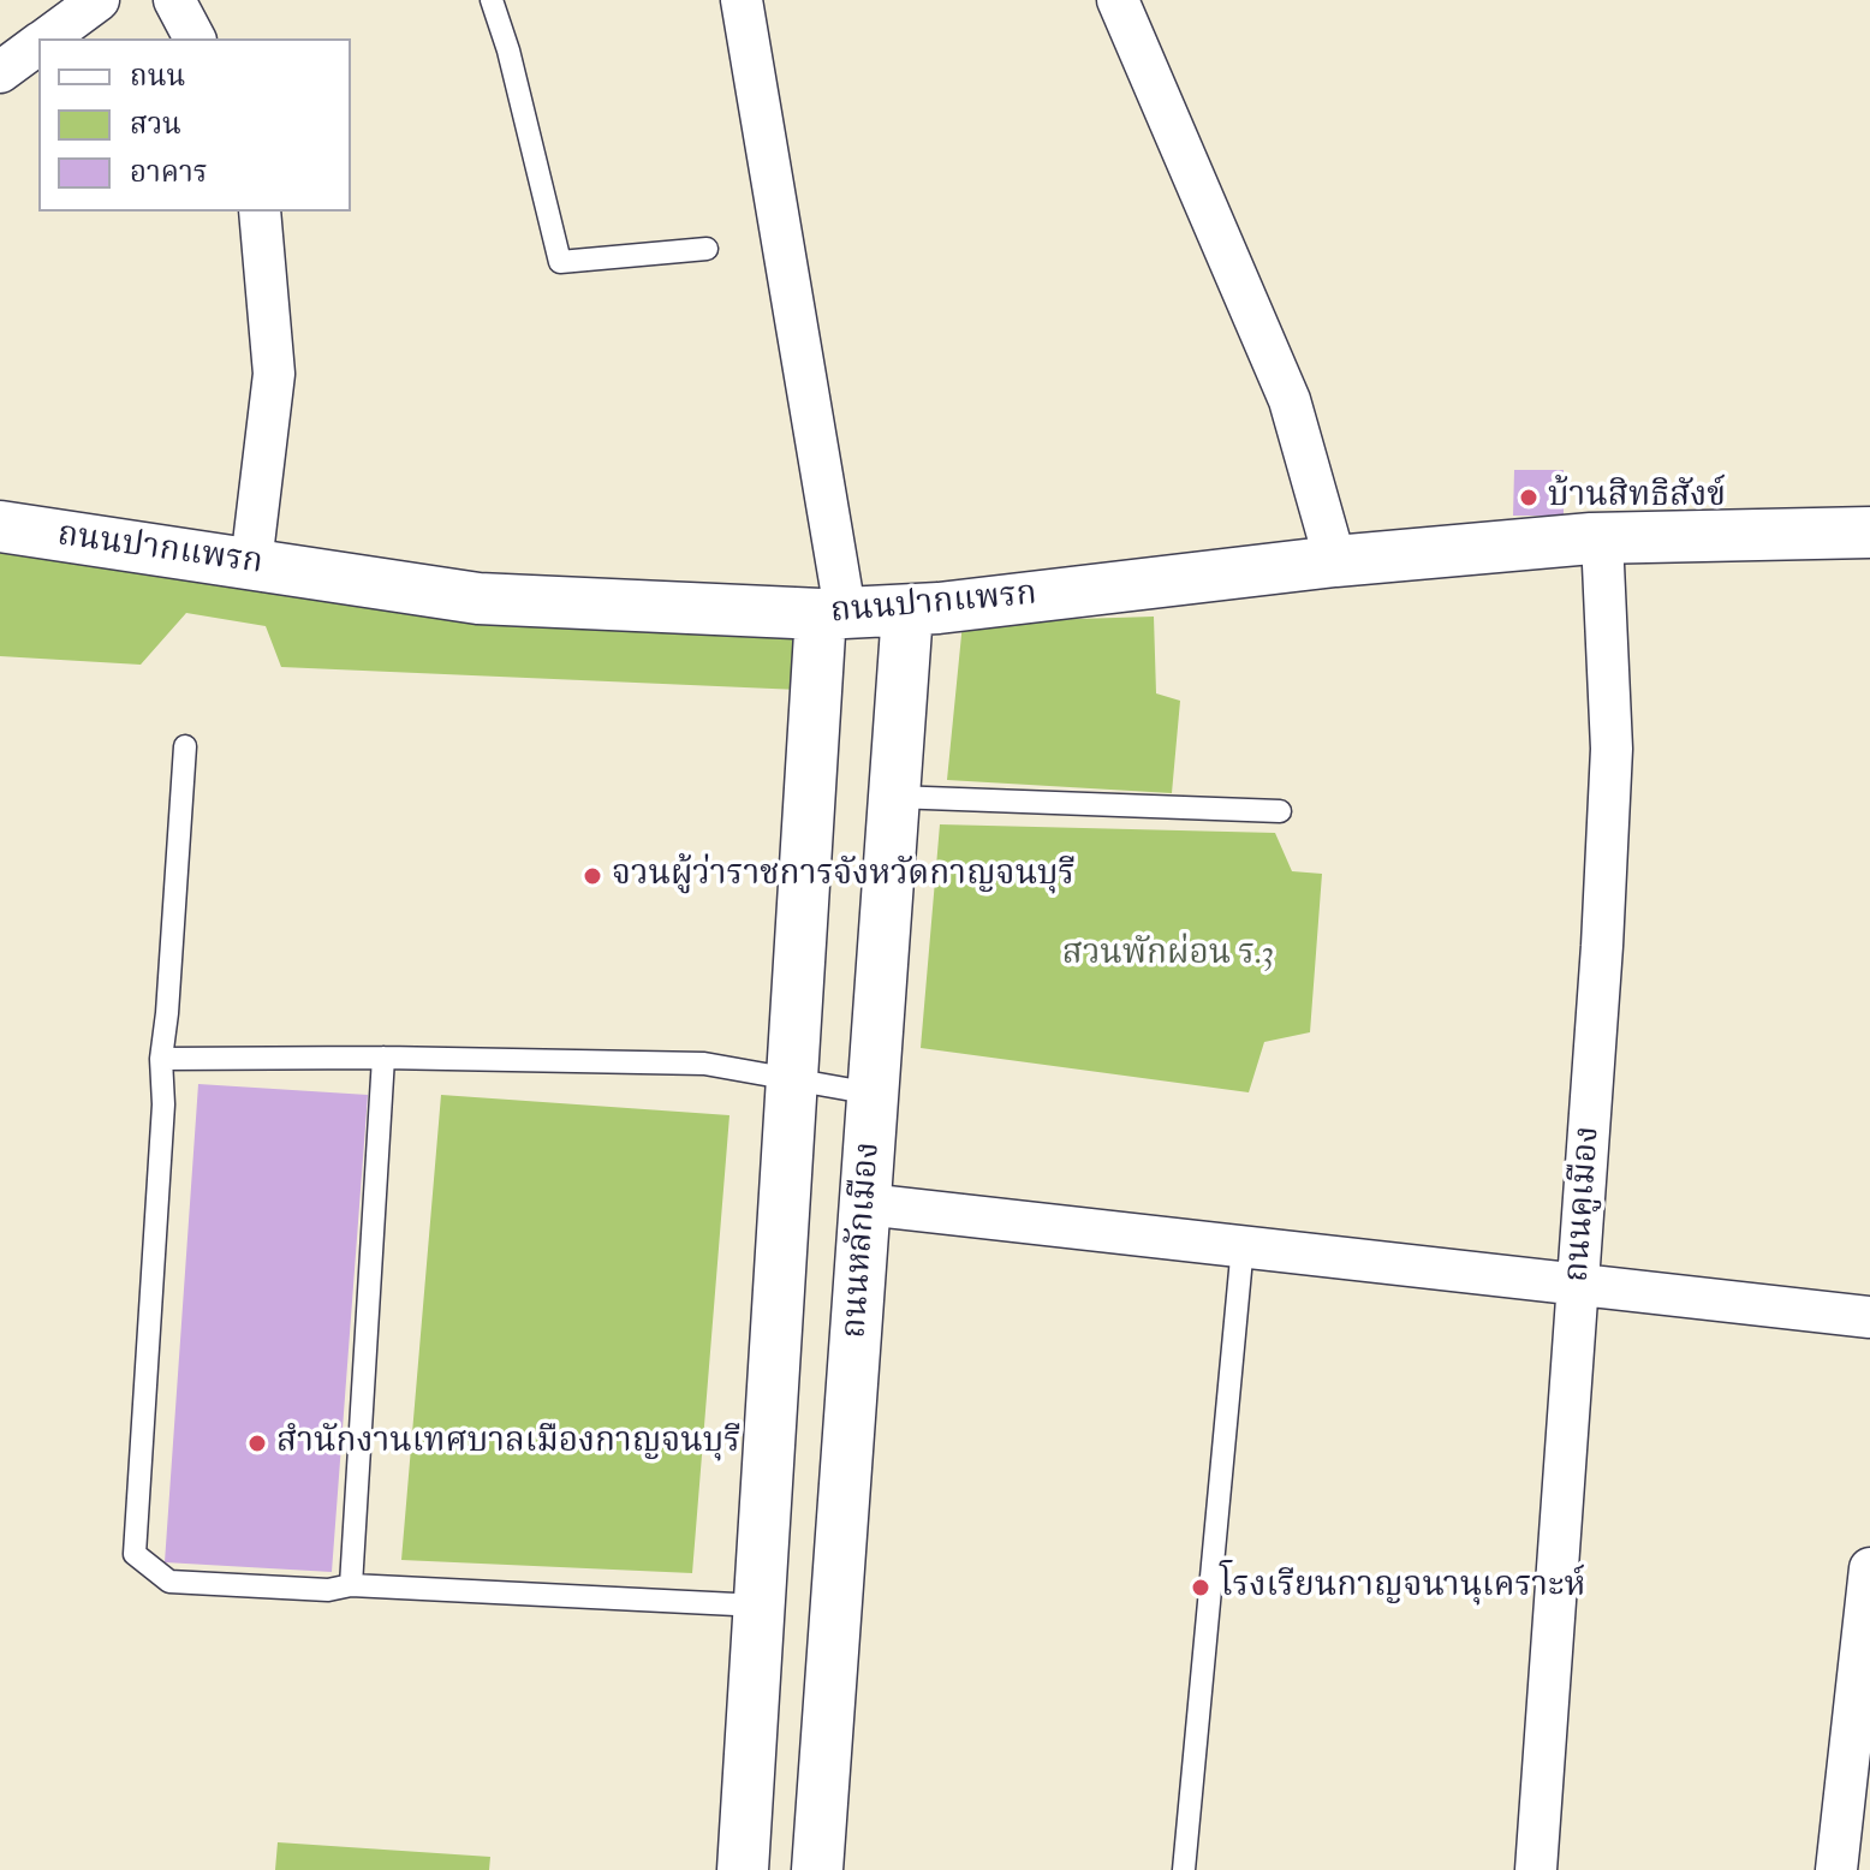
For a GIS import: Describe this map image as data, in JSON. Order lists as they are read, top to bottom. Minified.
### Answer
{"streets":{"street":["ถนนปากแพรก","ถนนคูเมือง","ถนนหลักเมือง"]},"crossings":[["ถนนปากแพรก","ถนนคูเมือง"],["ถนนปากแพรก","ถนนหลักเมือง"]],"parks":["สวนพักผ่อน ร.3"],"places":["บ้านสิทธิสังข์","จวนผู้ว่าราชการจังหวัดกาญจนบุรี","สำนักงานเทศบาลเมืองกาญจนบุรี","โรงเรียนกาญจนานุเคราะห์"],"legend":["ถนน","สวน","อาคาร"]}
